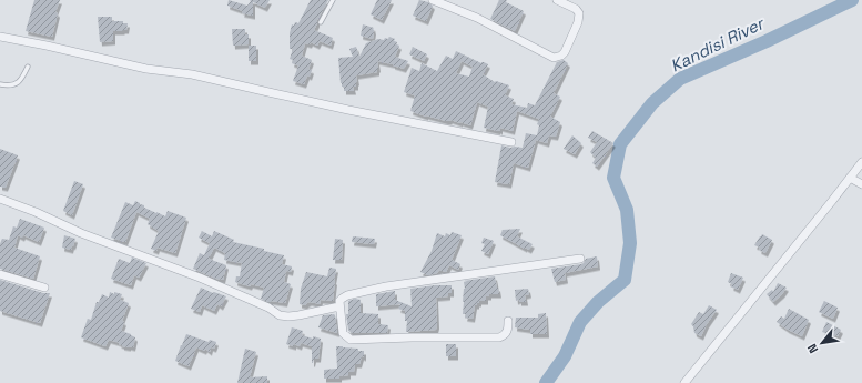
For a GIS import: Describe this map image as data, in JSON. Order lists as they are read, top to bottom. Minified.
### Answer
{"water":["Kandisi River"],"north":"bottom left"}
